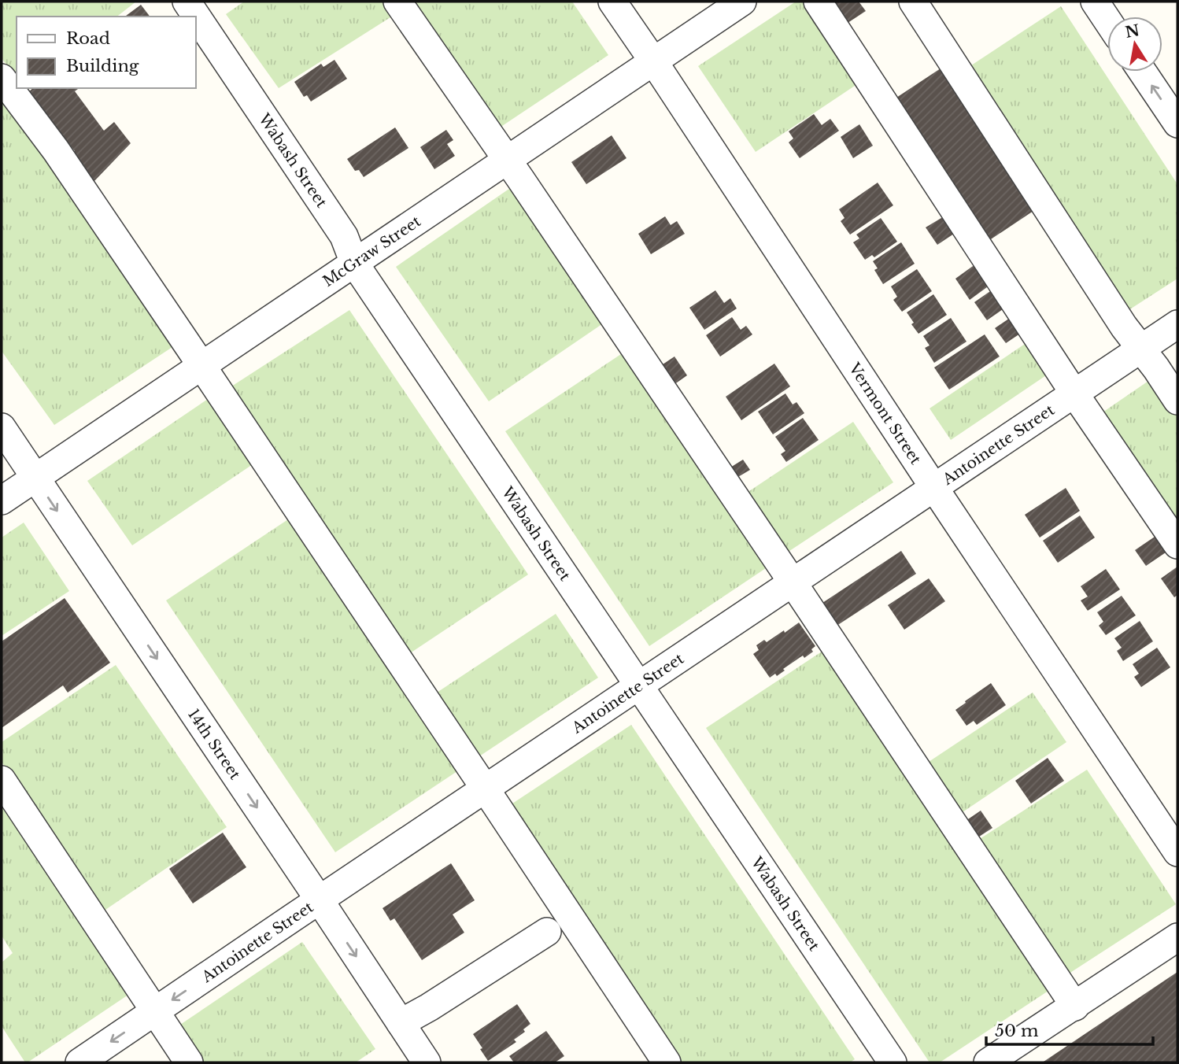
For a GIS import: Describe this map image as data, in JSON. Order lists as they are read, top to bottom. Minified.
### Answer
{"streets":{"street":["Wabash Street","McGraw Street","Vermont Street","Antoinette Street","14th Street"]},"crossings":[["Wabash Street","McGraw Street"],["Wabash Street","Antoinette Street"],["McGraw Street","Vermont Street"],["McGraw Street","14th Street"],["Vermont Street","Antoinette Street"],["Antoinette Street","14th Street"]],"legend":["Road","Building"],"scale_bar":"50 m","north":"top"}
